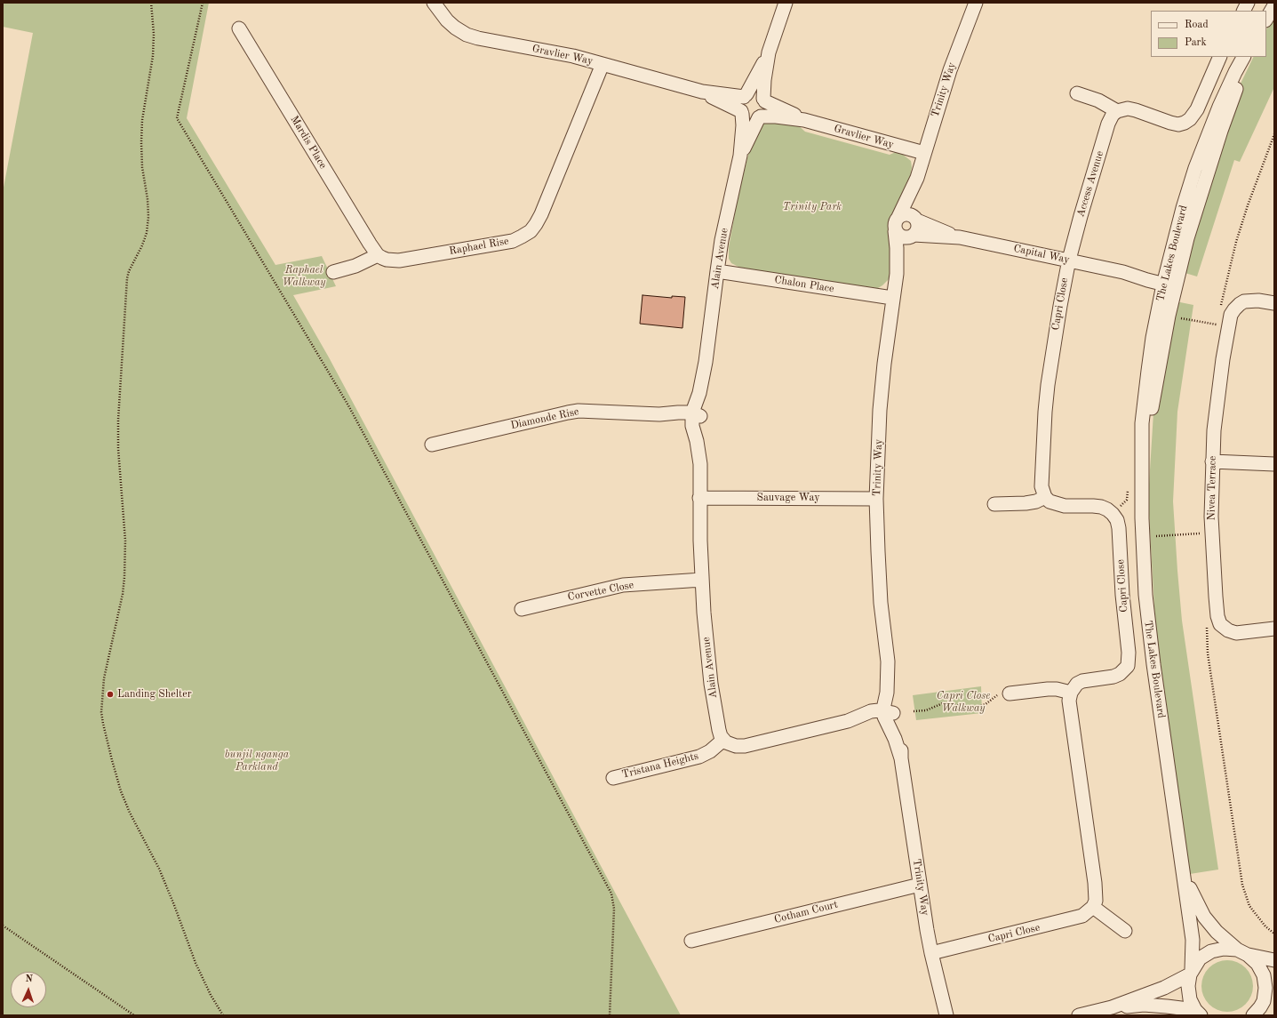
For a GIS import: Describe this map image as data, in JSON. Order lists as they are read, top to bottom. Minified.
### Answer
{"streets":{"street":["Gravlier Way","Trinity Way","Mardis Place","Access Avenue","Raphael Rise","The Lakes Boulevard","Capital Way","Alain Avenue","Chalon Place","Capri Close","Diamonde Rise","Nivea Terrace","Sauvage Way","Corvette Close","Tristana Heights","Cotham Court"]},"crossings":[["Gravlier Way","Trinity Way"],["Gravlier Way","Raphael Rise"],["Gravlier Way","Alain Avenue"],["Trinity Way","Capital Way"],["Trinity Way","Chalon Place"],["Trinity Way","Capri Close"],["Trinity Way","Sauvage Way"],["Trinity Way","Cotham Court"],["Mardis Place","Raphael Rise"],["Access Avenue","Capital Way"],["Access Avenue","Capri Close"],["The Lakes Boulevard","Capital Way"],["Capital Way","Capri Close"],["Alain Avenue","Chalon Place"],["Alain Avenue","Diamonde Rise"],["Alain Avenue","Sauvage Way"],["Alain Avenue","Corvette Close"],["Alain Avenue","Tristana Heights"]],"parks":["Trinity Park","Raphael Walkway","Capri Close Walkway","bunjil nganga Parkland"],"places":["Landing Shelter"],"legend":["Road","Park"],"north":"top"}
